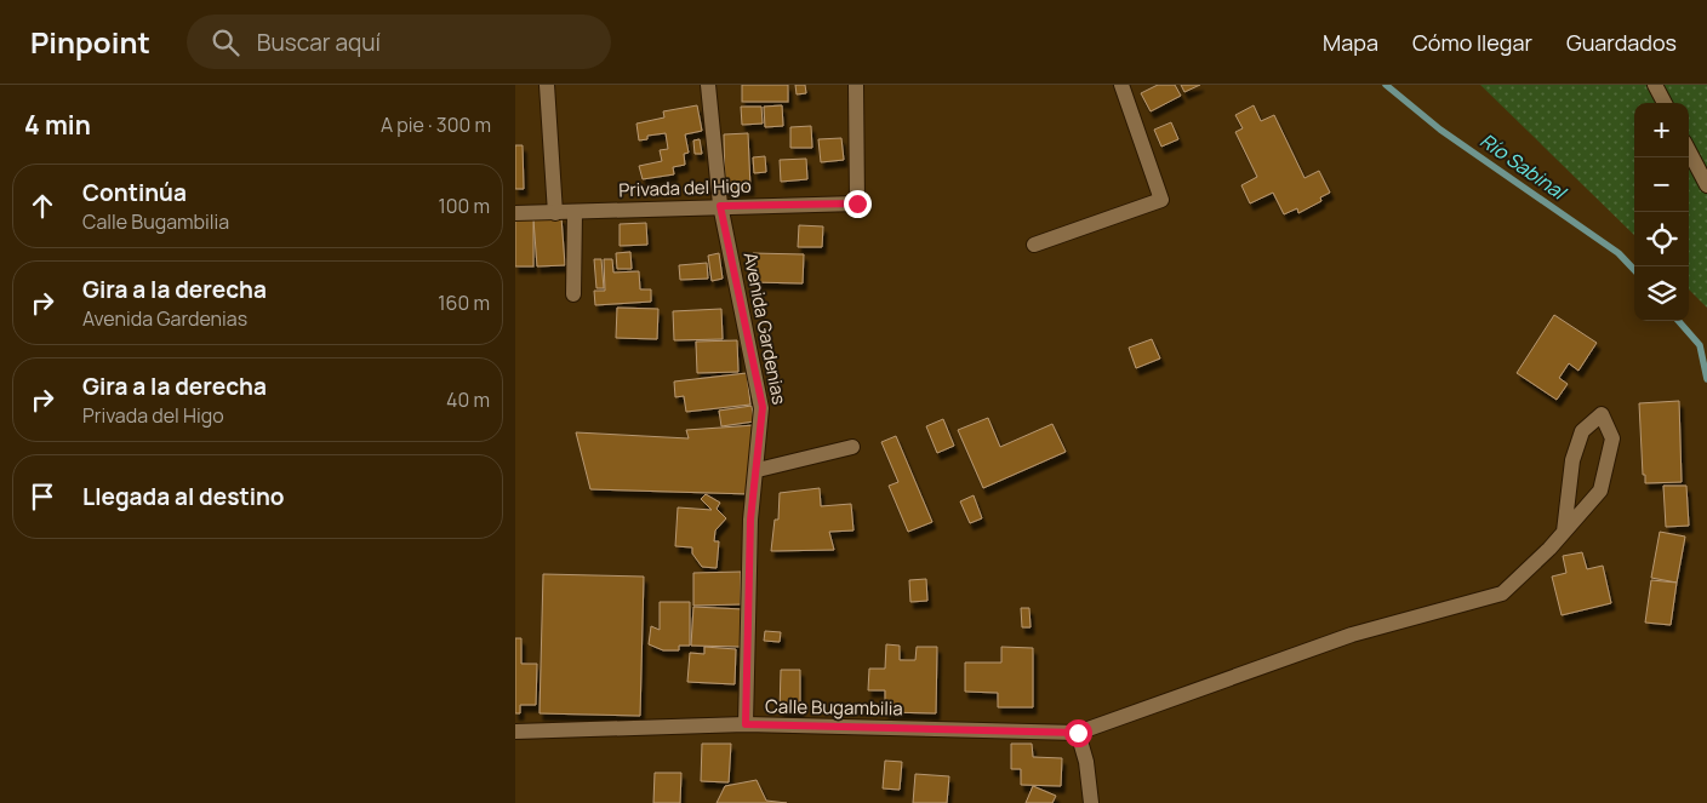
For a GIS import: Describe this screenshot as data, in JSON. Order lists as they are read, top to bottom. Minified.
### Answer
{"streets":{"street":["Privada del Higo","Avenida Gardenias","Calle Bugambilia"]},"crossings":[["Privada del Higo","Avenida Gardenias"],["Avenida Gardenias","Calle Bugambilia"]],"water":["Río Sabinal"],"page":{"header":"Pinpoint","search":"Buscar aquí","nav":["Mapa","Cómo llegar","Guardados"],"heading":["4 min","A pie · 300 m"],"map_buttons":["+","−"],"list":[["Continúa","Calle Bugambilia","100 m"],["Gira a la derecha","Avenida Gardenias","160 m"],["Gira a la derecha","Privada del Higo","40 m"],"Llegada al destino"]}}
